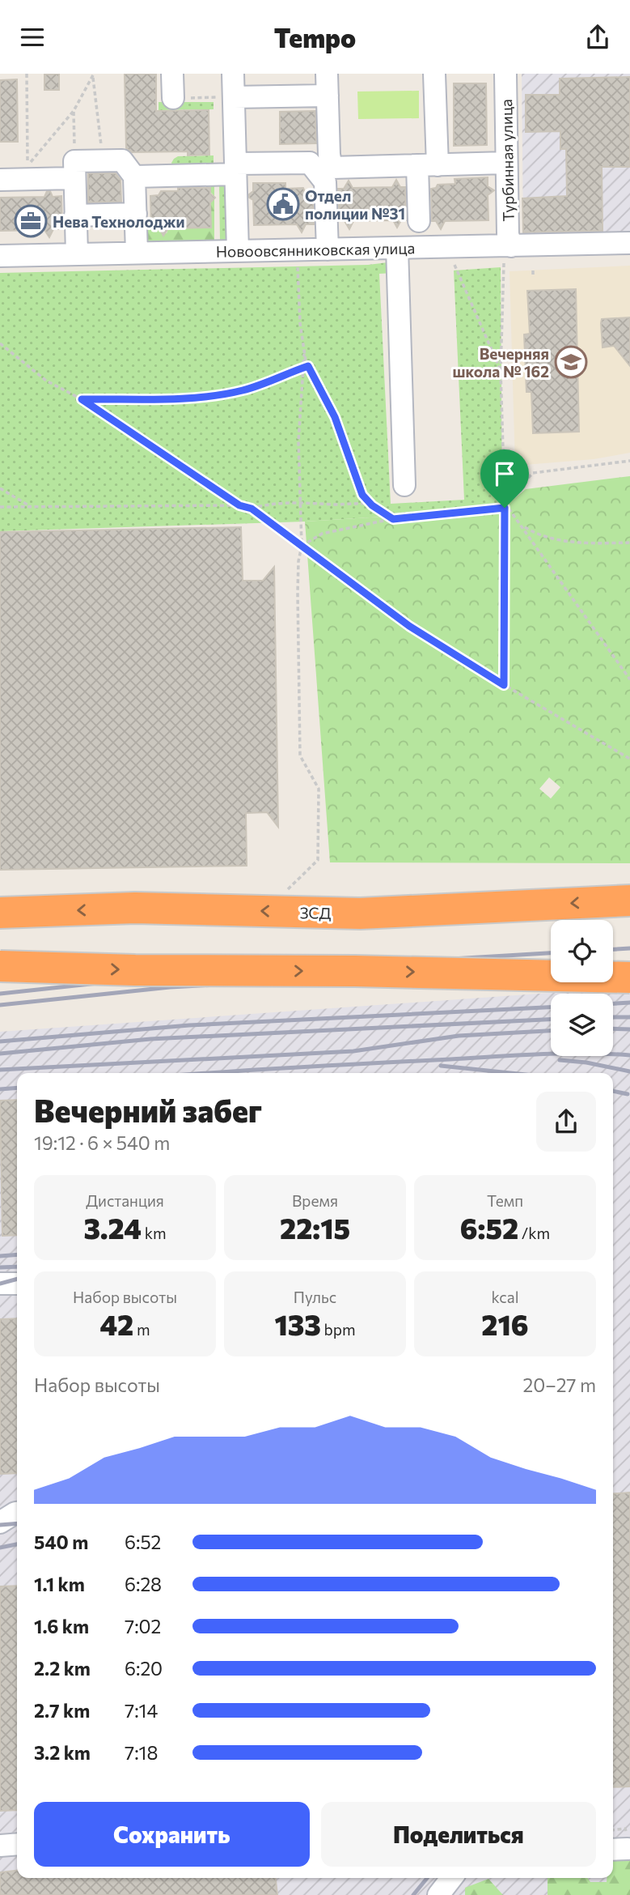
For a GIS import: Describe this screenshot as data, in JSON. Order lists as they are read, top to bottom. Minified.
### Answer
{"streets":{"highway":["ЗСД"],"street":["Турбинная улица","Новоовсянниковская улица"]},"crossings":[["Турбинная улица","Новоовсянниковская улица"]],"places":{"public building":["Отдел полиции №31"],"office":["Нева Технолоджи"],"school or university":["Вечерняя школа № 162"]},"page":{"header":"Tempo","heading":["Вечерний забег","19:12 · 6 × 540 m"],"stats":[["Дистанция","3.24 km"],["Время","22:15"],["Темп","6:52 /km"],["Набор высоты","42 m"],["Пульс","133 bpm"],["kcal","216"]],"chart":["Набор высоты","20–27 m"],"list":[{"name":"540 m","note":"6:52"},{"name":"1.1 km","note":"6:28"},{"name":"1.6 km","note":"7:02"},{"name":"2.2 km","note":"6:20"},{"name":"2.7 km","note":"7:14"},{"name":"3.2 km","note":"7:18"}],"buttons":["Сохранить","Поделиться"]}}
